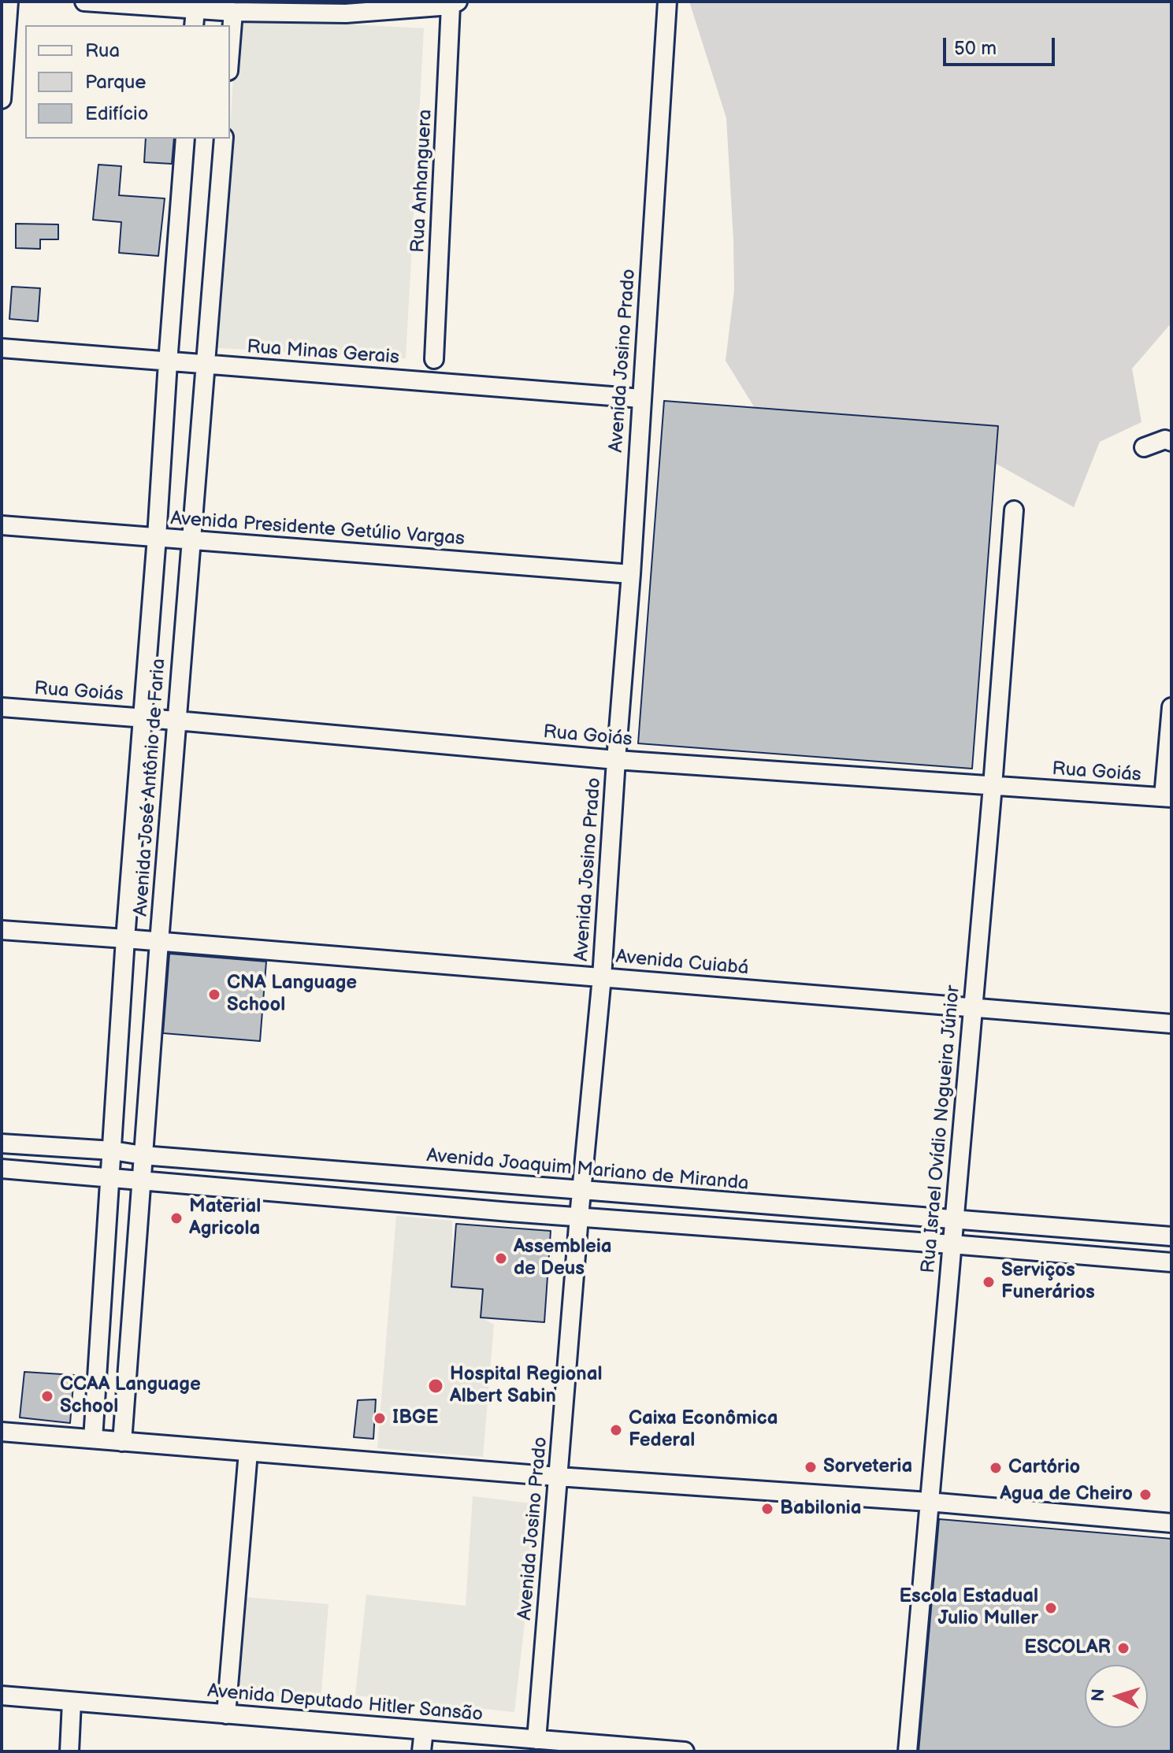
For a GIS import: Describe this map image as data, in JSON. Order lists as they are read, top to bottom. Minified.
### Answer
{"streets":{"street":["Rua Anhanguera","Rua Minas Gerais","Avenida Josino Prado","Avenida Presidente Getúlio Vargas","Rua Goiás","Avenida José Antônio de Faria","Avenida Cuiabá","Rua Israel Ovídio Nogueira Júnior","Avenida Joaquim Mariano de Miranda","Avenida Deputado Hitler Sansão"]},"crossings":[["Rua Minas Gerais","Avenida Josino Prado"],["Rua Minas Gerais","Avenida José Antônio de Faria"],["Avenida Josino Prado","Avenida Presidente Getúlio Vargas"],["Avenida Josino Prado","Rua Goiás"],["Avenida Josino Prado","Avenida Cuiabá"],["Avenida Josino Prado","Avenida Joaquim Mariano de Miranda"],["Avenida Josino Prado","Avenida Deputado Hitler Sansão"],["Avenida Presidente Getúlio Vargas","Avenida José Antônio de Faria"],["Rua Goiás","Avenida José Antônio de Faria"],["Rua Goiás","Rua Israel Ovídio Nogueira Júnior"],["Avenida José Antônio de Faria","Avenida Cuiabá"],["Avenida José Antônio de Faria","Avenida Joaquim Mariano de Miranda"],["Avenida Cuiabá","Rua Israel Ovídio Nogueira Júnior"],["Rua Israel Ovídio Nogueira Júnior","Avenida Joaquim Mariano de Miranda"]],"places":["CNA Language School","Material Agricola","Assembleia de Deus","Serviços Funerários","Hospital Regional Albert Sabin","CCAA Language School","IBGE","Caixa Econômica Federal","Sorveteria","Cartório","Agua de Cheiro","Babilonia","Escola Estadual Julio Muller","ESCOLAR"],"legend":["Rua","Parque","Edifício"],"scale_bar":"50 m","north":"left"}
